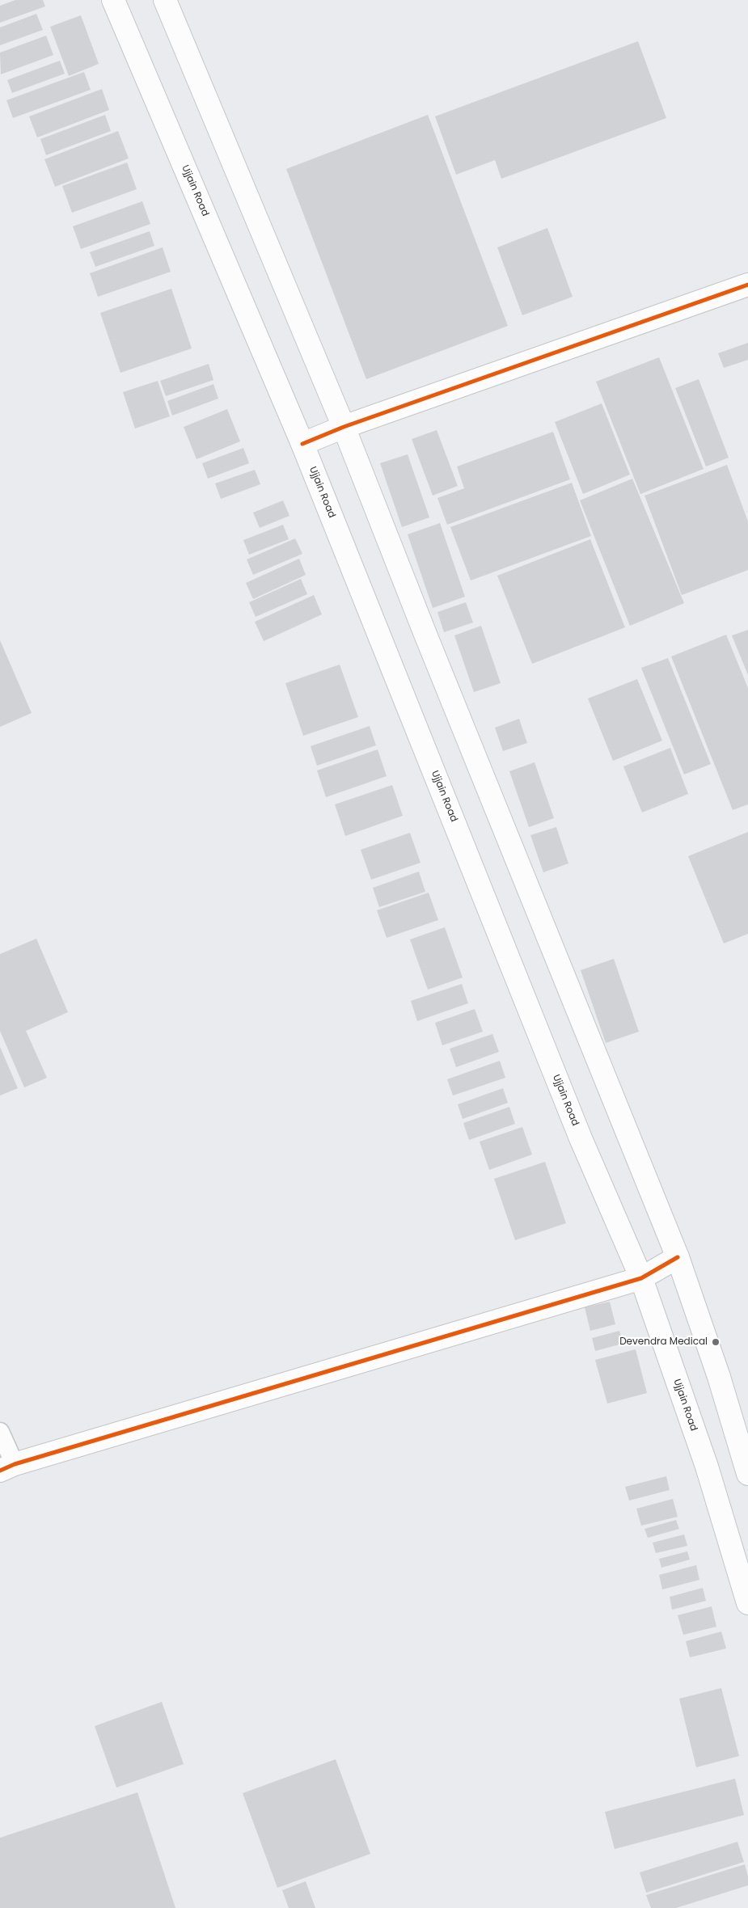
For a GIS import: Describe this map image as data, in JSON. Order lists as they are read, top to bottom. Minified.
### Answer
{"streets":{"main road":["Ujjain Road"]},"places":["Devendra Medical"]}
